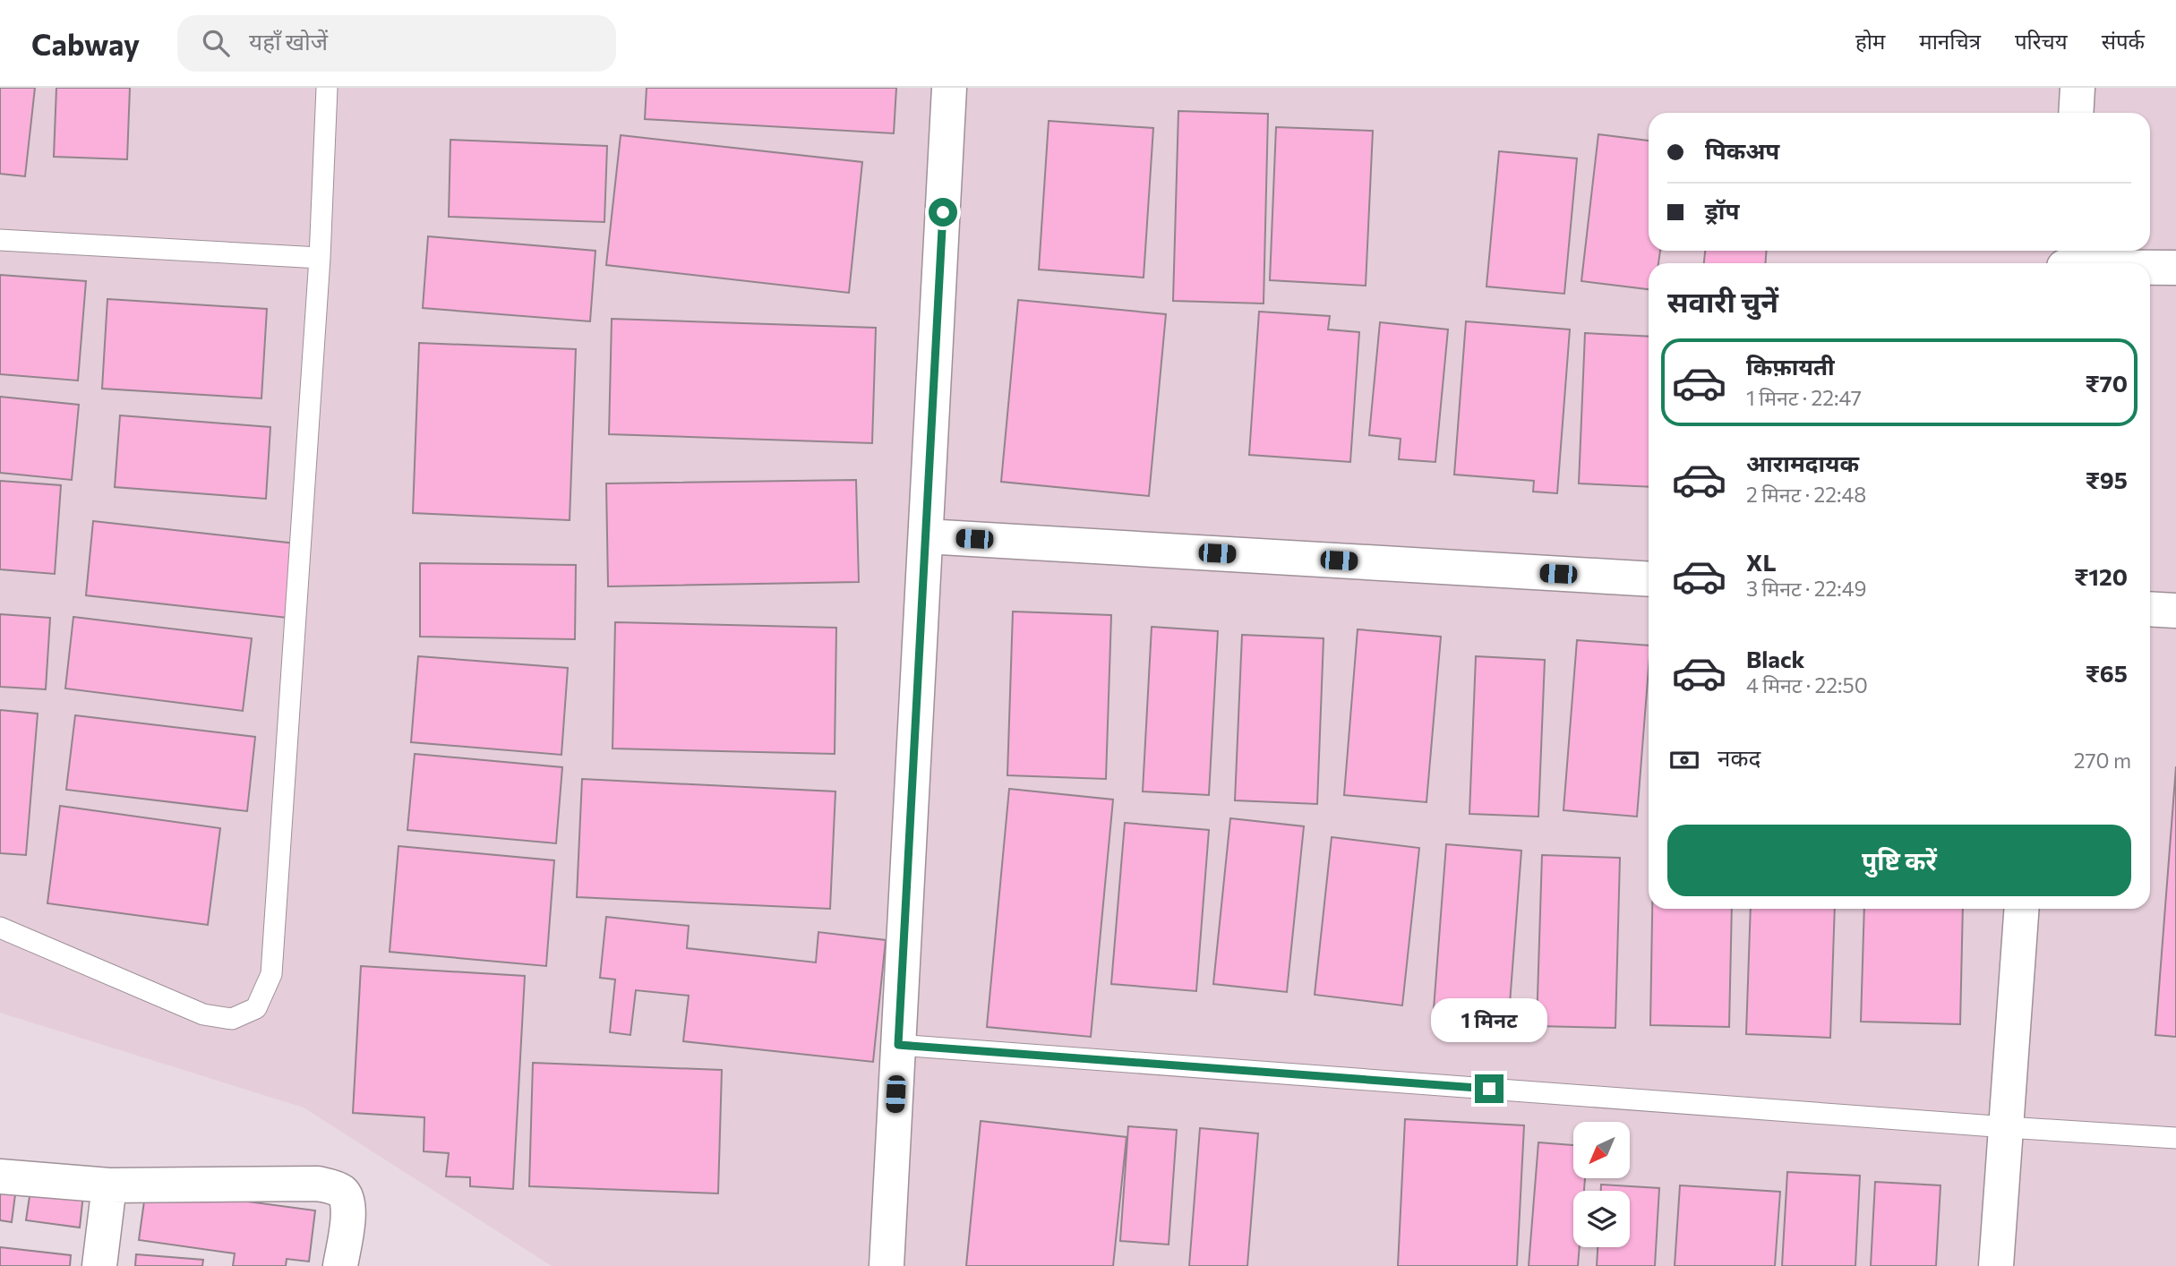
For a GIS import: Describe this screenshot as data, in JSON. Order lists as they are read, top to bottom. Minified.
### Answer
{"north":"bottom left","page":{"header":"Cabway","search":"यहाँ खोजें","nav":["होम","मानचित्र","परिचय","संपर्क"],"banner":["पिकअप","ड्रॉप"],"heading":"सवारी चुनें","list":[{"name":"किफ़ायती","note":"1 मिनट · 22:47","value":"₹70"},{"name":"आरामदायक","note":"2 मिनट · 22:48","value":"₹95"},{"name":"XL","note":"3 मिनट · 22:49","value":"₹120"},{"name":"Black","note":"4 मिनट · 22:50","value":"₹65"}],"pay":["नकद","270 m"],"buttons":"पुष्टि करें","bubble":"1 मिनट"}}
